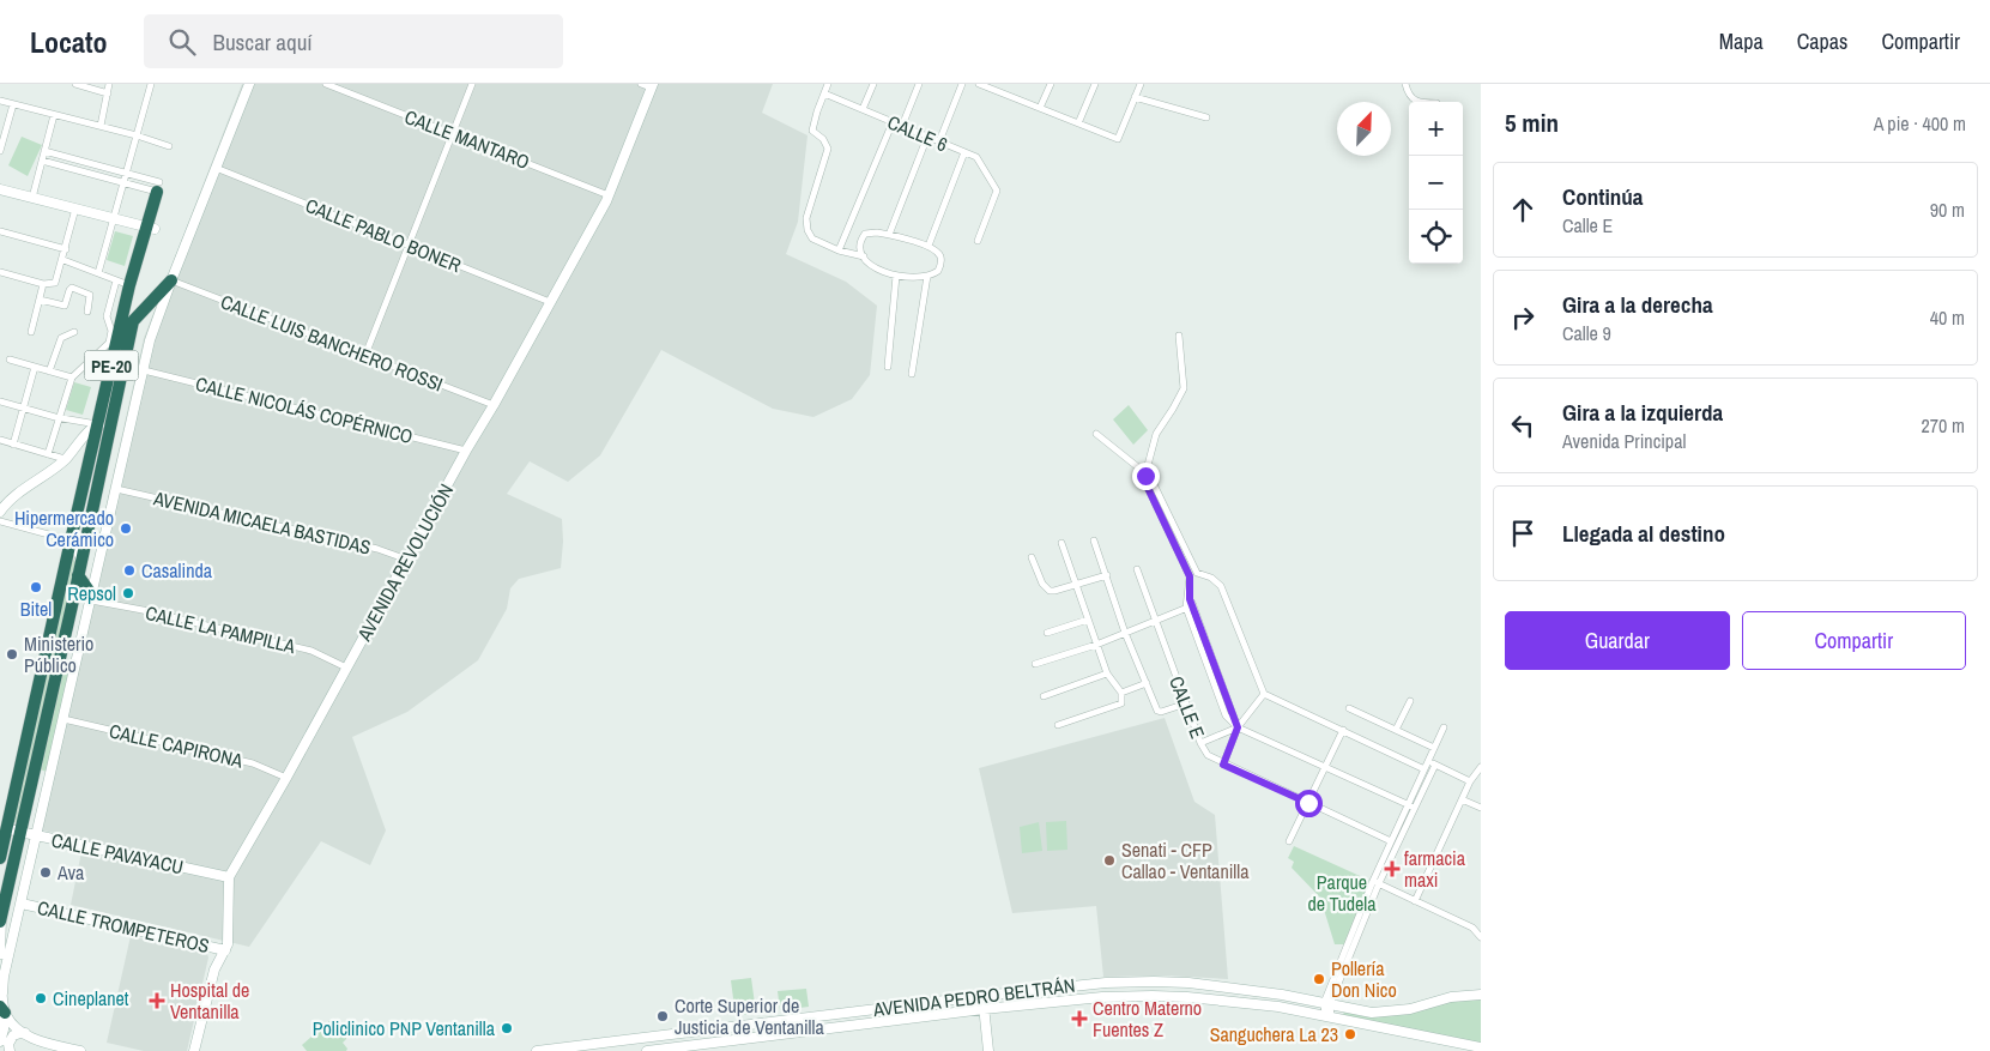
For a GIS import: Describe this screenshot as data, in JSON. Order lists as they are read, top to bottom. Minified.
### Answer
{"streets":{"highway":["PE-20"],"street":["CALLE 6","CALLE MANTARO","CALLE PABLO BONER","CALLE LUIS BANCHERO ROSSI","CALLE NICOLÁS COPÉRNICO","AVENIDA MICAELA BASTIDAS","AVENIDA REVOLUCIÓN","CALLE LA PAMPILLA","CALLE E","CALLE CAPIRONA","CALLE PAVAYACU","CALLE TROMPETEROS","AVENIDA PEDRO BELTRÁN"]},"crossings":[["CALLE MANTARO","AVENIDA REVOLUCIÓN"],["CALLE PABLO BONER","AVENIDA REVOLUCIÓN"],["CALLE LUIS BANCHERO ROSSI","PE-20"],["CALLE LUIS BANCHERO ROSSI","AVENIDA REVOLUCIÓN"],["PE-20","CALLE PAVAYACU"],["CALLE NICOLÁS COPÉRNICO","AVENIDA REVOLUCIÓN"],["AVENIDA MICAELA BASTIDAS","AVENIDA REVOLUCIÓN"],["AVENIDA REVOLUCIÓN","CALLE LA PAMPILLA"],["AVENIDA REVOLUCIÓN","CALLE CAPIRONA"],["AVENIDA REVOLUCIÓN","CALLE PAVAYACU"],["AVENIDA REVOLUCIÓN","CALLE TROMPETEROS"]],"parks":["Parque de Tudela"],"places":{"other":["Hipermercado Cerámico","Casalinda","Bitel","Repsol","Ministerio Público","Senati - CFP Callao - Ventanilla","Ava","Pollería Don Nico","Cineplanet","Corte Superior de Justicia de Ventanilla","Policlinico PNP Ventanilla","Sanguchera La 23"],"health":["farmacia maxi","Hospital de Ventanilla","Centro Materno Fuentes Z"]},"north":"top right","page":{"header":"Locato","search":"Buscar aquí","nav":["Mapa","Capas","Compartir"],"heading":["5 min","A pie · 400 m"],"map_buttons":["+","−"],"list":[["Continúa","Calle E","90 m"],["Gira a la derecha","Calle 9","40 m"],["Gira a la izquierda","Avenida Principal","270 m"],"Llegada al destino"],"buttons":["Guardar","Compartir"]}}
